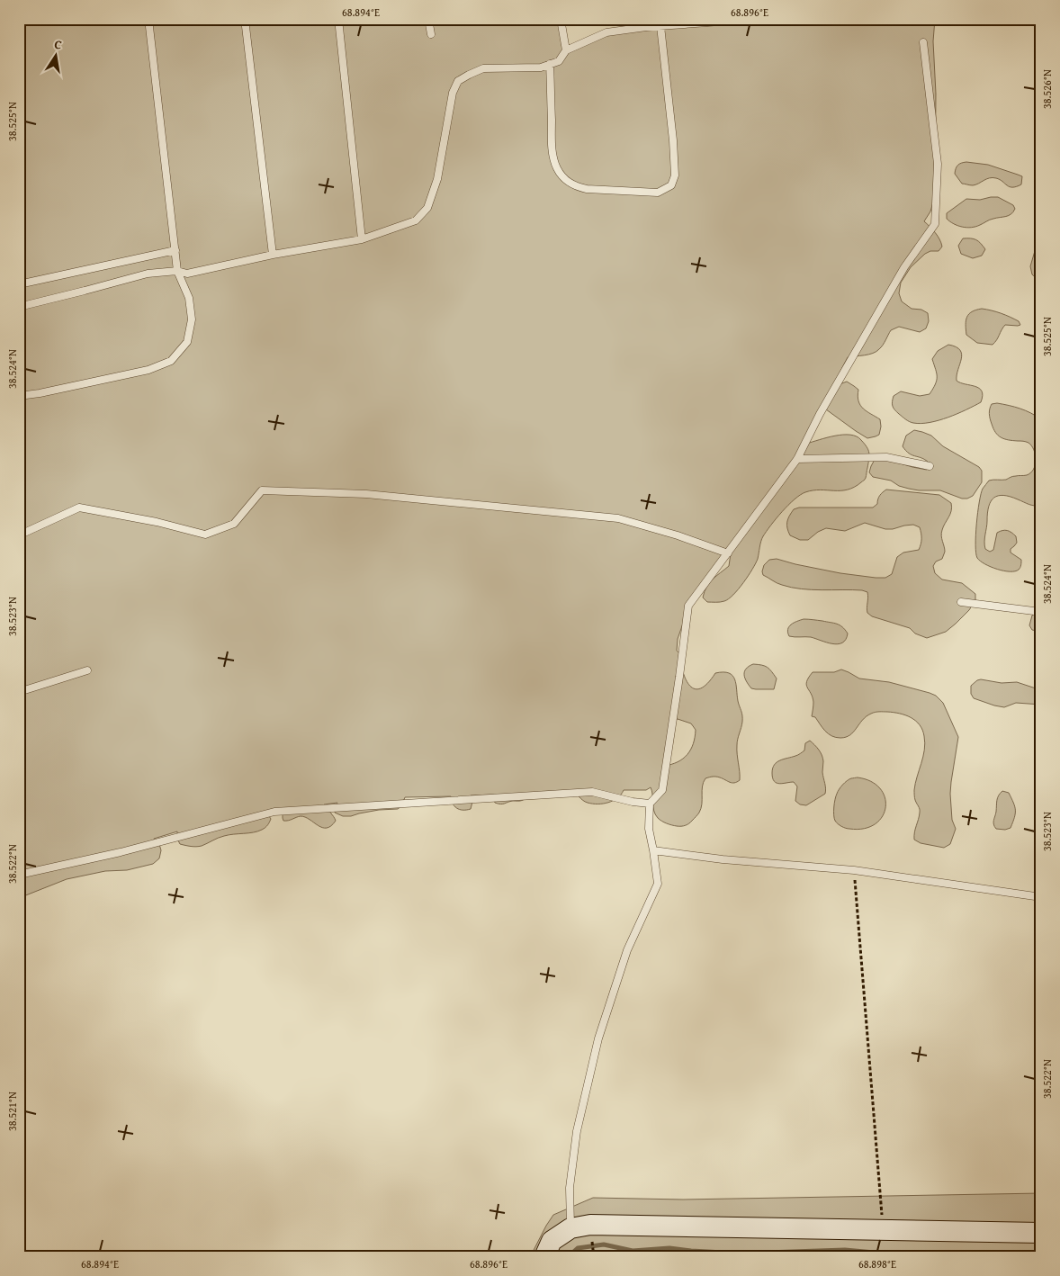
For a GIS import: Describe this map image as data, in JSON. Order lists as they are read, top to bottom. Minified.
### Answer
{"north":"top","coordinates":["68.894°E","68.896°E","38.526°N","38.525°N","38.524°N","38.523°N","38.522°N","38.521°N","68.898°E"]}
